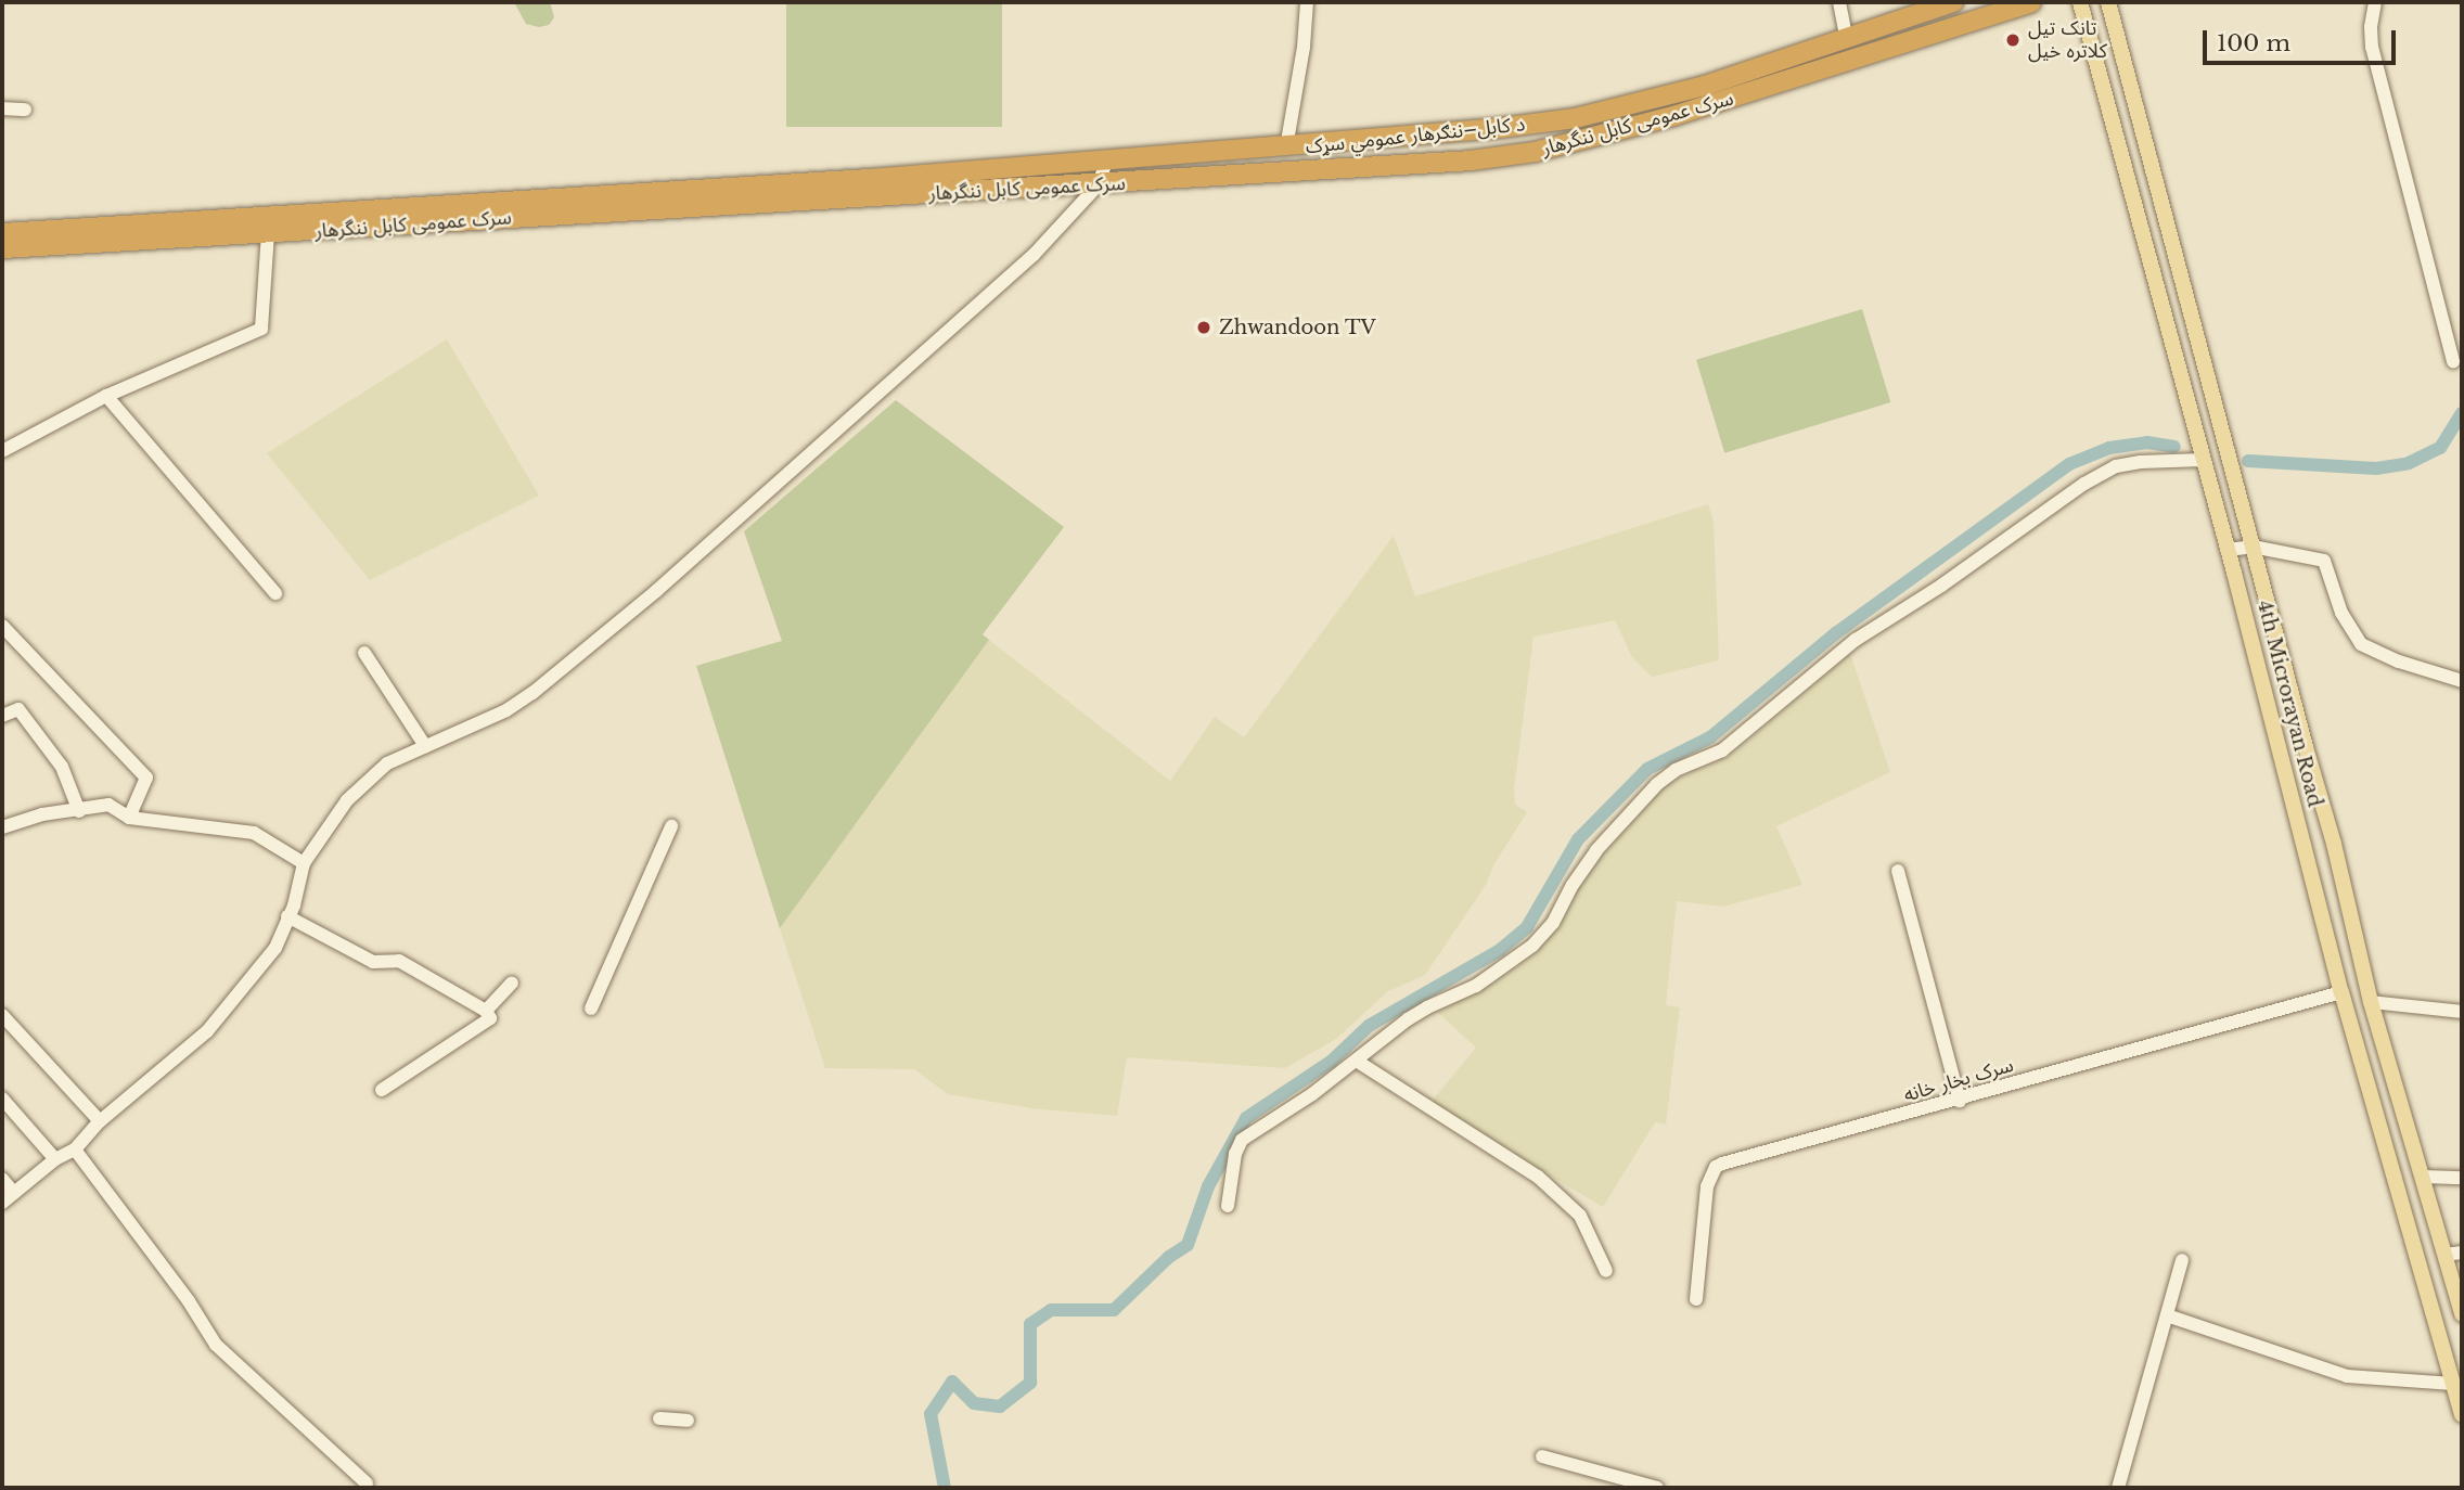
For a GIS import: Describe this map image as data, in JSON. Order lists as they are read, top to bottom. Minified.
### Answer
{"streets":{"highway":["سرک عمومی کابل ننگرهار","د کابل–ننګرهار عمومي سړک"],"main road":["4th Microrayan Road"],"street":["سرک بخار خانه"]},"crossings":[["سرک عمومی کابل ننگرهار","د کابل–ننګرهار عمومي سړک"],["4th Microrayan Road","سرک بخار خانه"]],"places":["تانک تیل کلاتره خیل","Zhwandoon TV"],"scale_bar":"100 m"}
